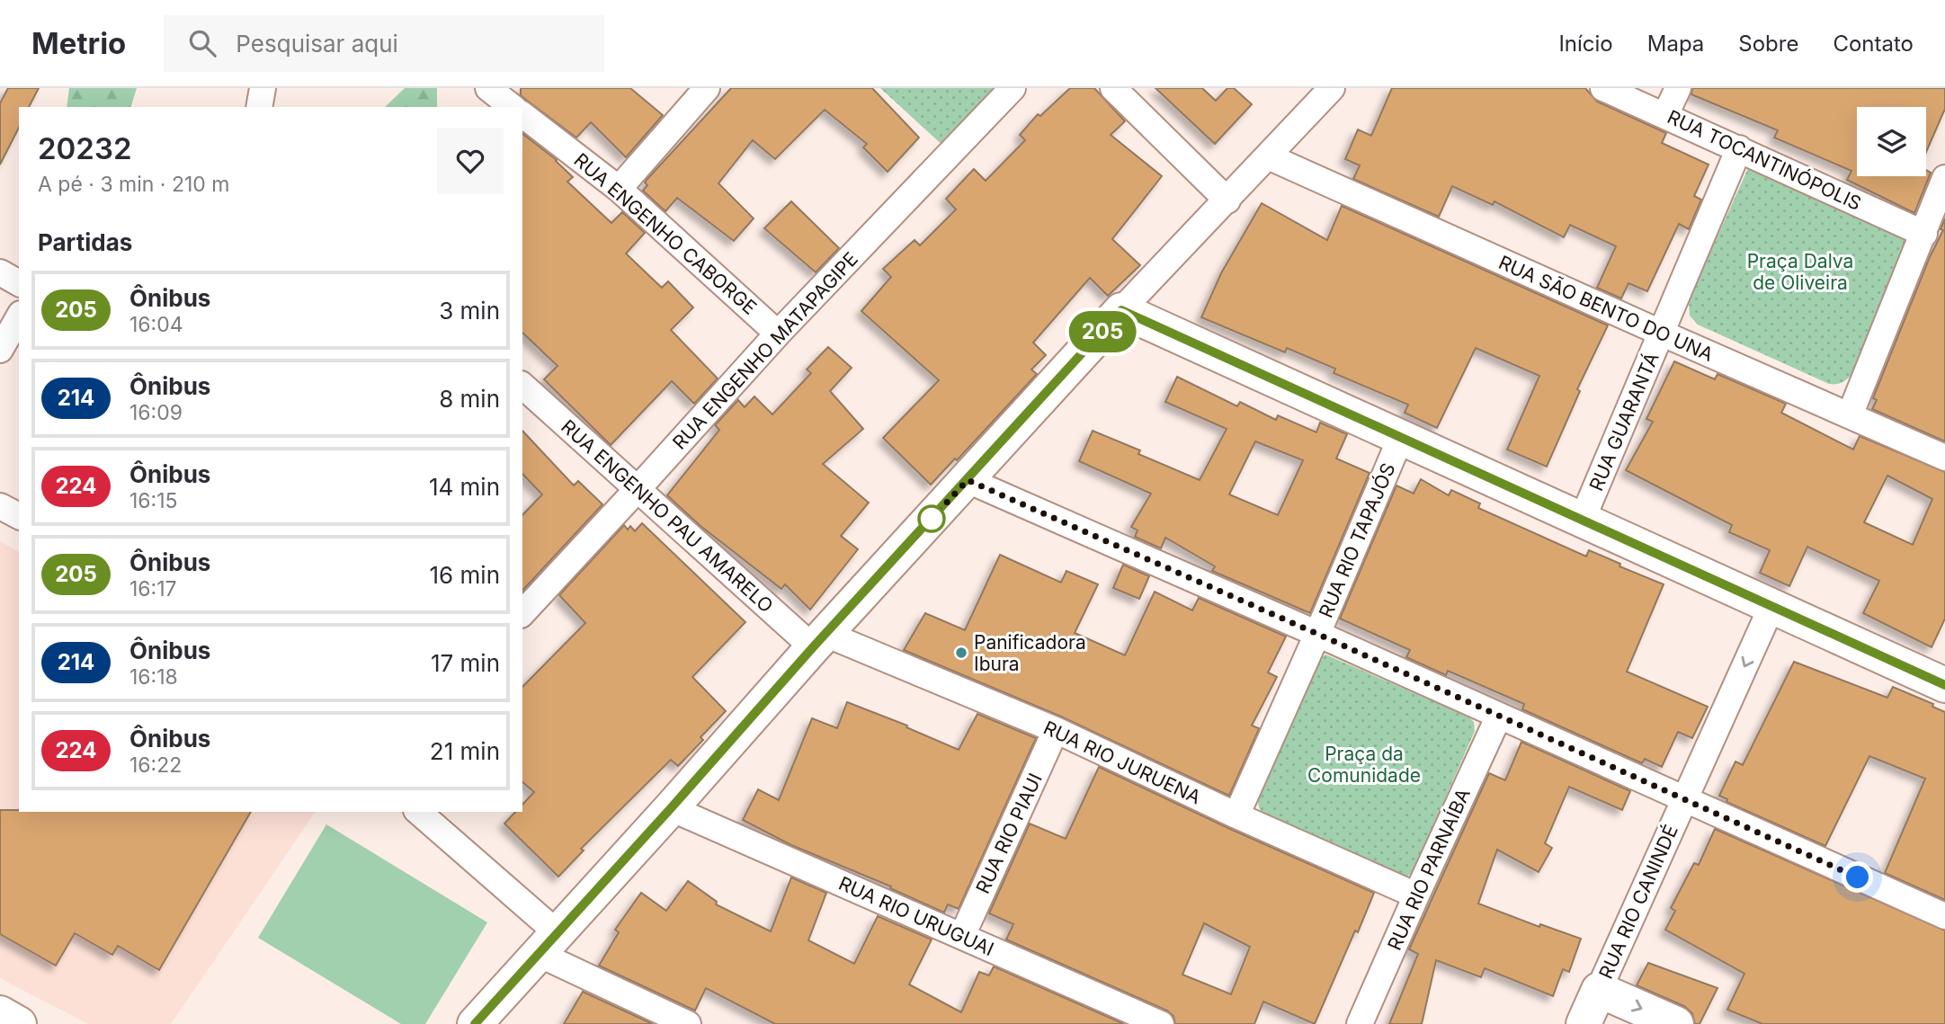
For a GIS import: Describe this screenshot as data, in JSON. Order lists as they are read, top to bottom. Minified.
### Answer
{"streets":{"main road":["RUA RIO CANINDÉ"],"street":["RUA TOCANTINÓPOLIS","RUA ENGENHO CABORGE","RUA SÃO BENTO DO UNA","RUA ENGENHO MATAPAGIPE","RUA GUARANTÁ","RUA ENGENHO PAU AMARELO","RUA RIO TAPAJÓS","RUA RIO JURUENA","RUA RIO PIAUI","RUA RIO PARNAÍBA","RUA RIO URUGUAI"]},"crossings":[["RUA TOCANTINÓPOLIS","RUA GUARANTÁ"],["RUA ENGENHO CABORGE","RUA ENGENHO MATAPAGIPE"],["RUA SÃO BENTO DO UNA","RUA GUARANTÁ"],["RUA ENGENHO MATAPAGIPE","RUA ENGENHO PAU AMARELO"],["RUA ENGENHO PAU AMARELO","RUA RIO JURUENA"],["RUA RIO TAPAJÓS","RUA RIO JURUENA"],["RUA RIO JURUENA","RUA RIO PIAUI"],["RUA RIO JURUENA","RUA RIO PARNAÍBA"],["RUA RIO PIAUI","RUA RIO URUGUAI"]],"one_way":["RUA RIO CANINDÉ"],"parks":["Praça Dalva de Oliveira","Praça da Comunidade"],"places":["Panificadora Ibura"],"lines":["bus line 205"],"page":{"header":"Metrio","search":"Pesquisar aqui","nav":["Início","Mapa","Sobre","Contato"],"on_map":"205","heading":[["20232","A pé · 3 min · 210 m"],"Partidas"],"list":[{"mark":"205","name":"Ônibus","note":"16:04","value":"3 min"},{"mark":"214","name":"Ônibus","note":"16:09","value":"8 min"},{"mark":"224","name":"Ônibus","note":"16:15","value":"14 min"},{"mark":"205","name":"Ônibus","note":"16:17","value":"16 min"},{"mark":"214","name":"Ônibus","note":"16:18","value":"17 min"},{"mark":"224","name":"Ônibus","note":"16:22","value":"21 min"}]}}
